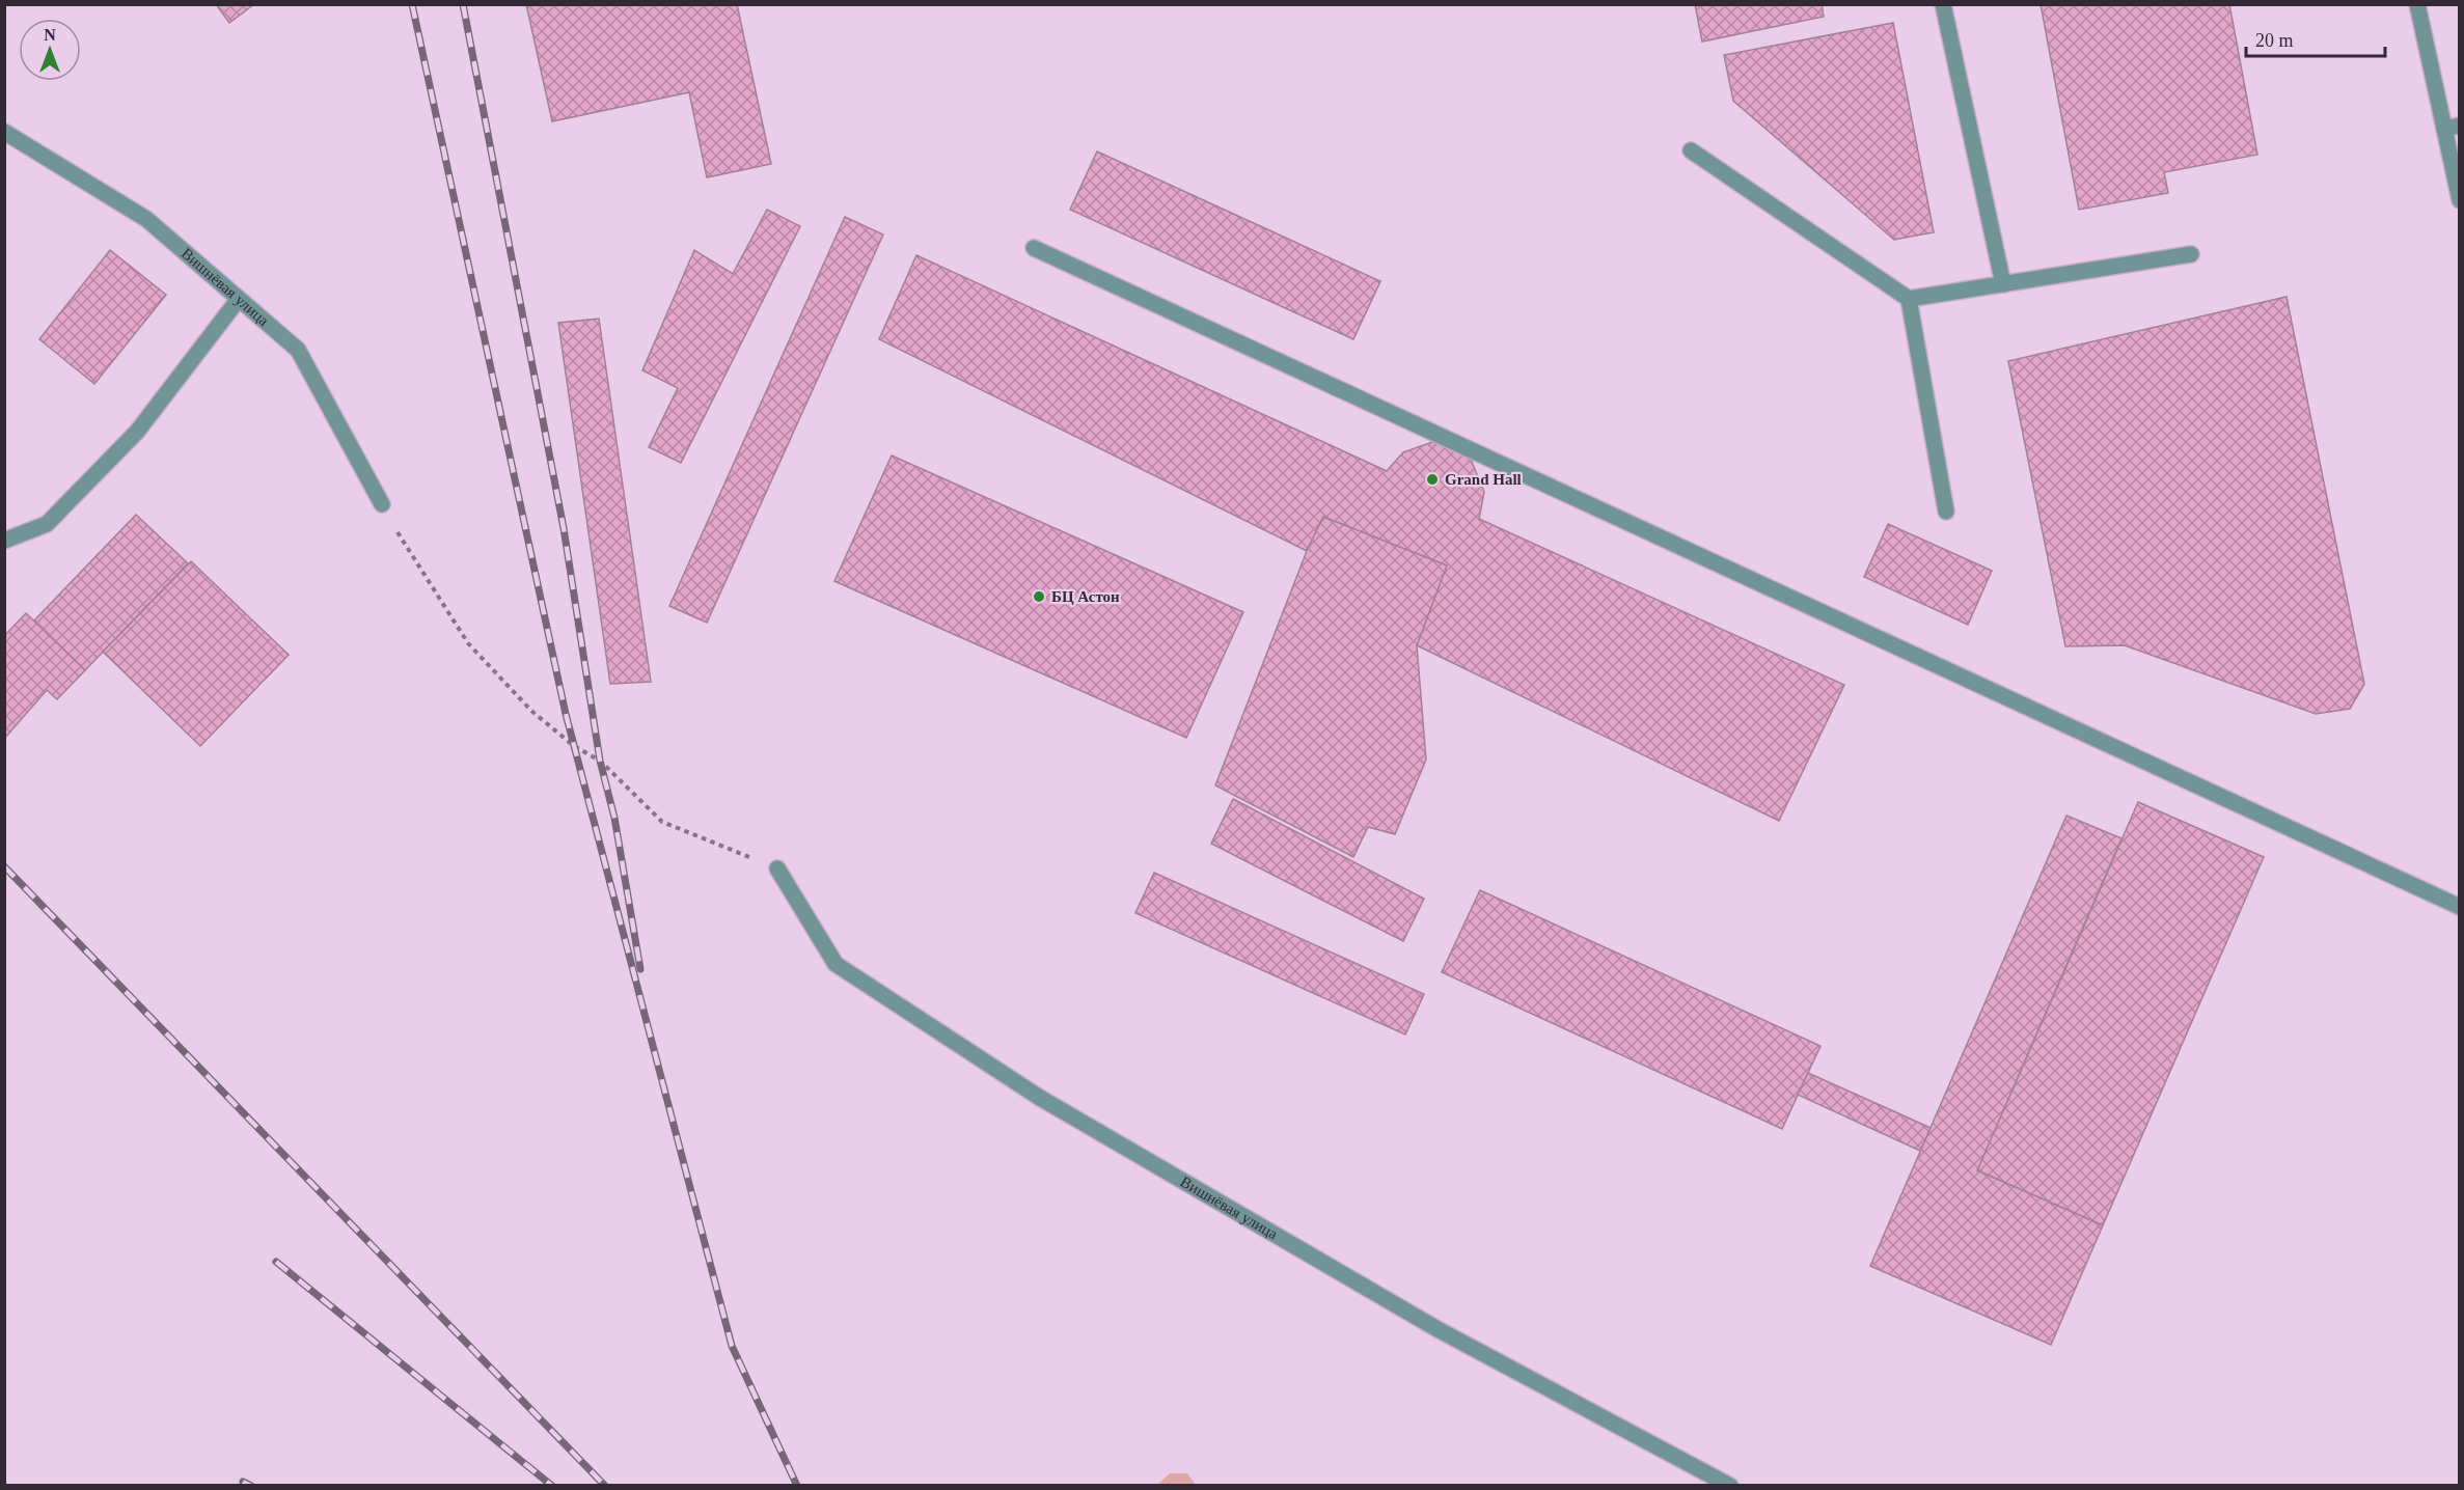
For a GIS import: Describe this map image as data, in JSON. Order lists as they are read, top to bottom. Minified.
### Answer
{"streets":{"street":["Вишнёвая улица"]},"places":["Grand Hall","БЦ Астон"],"scale_bar":"20 m","north":"top"}
